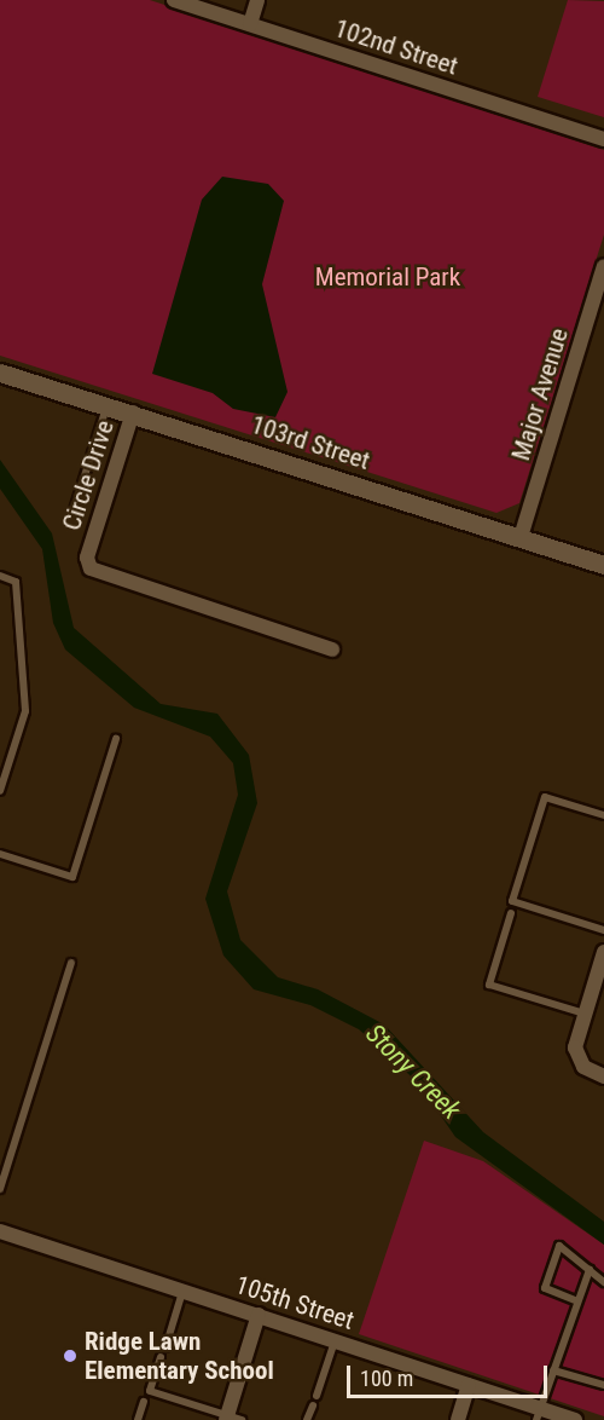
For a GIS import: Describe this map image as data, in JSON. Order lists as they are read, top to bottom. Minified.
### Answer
{"streets":{"street":["102nd Street","Major Avenue","103rd Street","Circle Drive","105th Street"]},"crossings":[["Major Avenue","103rd Street"],["103rd Street","Circle Drive"]],"water":["Stony Creek"],"parks":["Memorial Park"],"places":["Ridge Lawn Elementary School"],"scale_bar":"100 m"}
